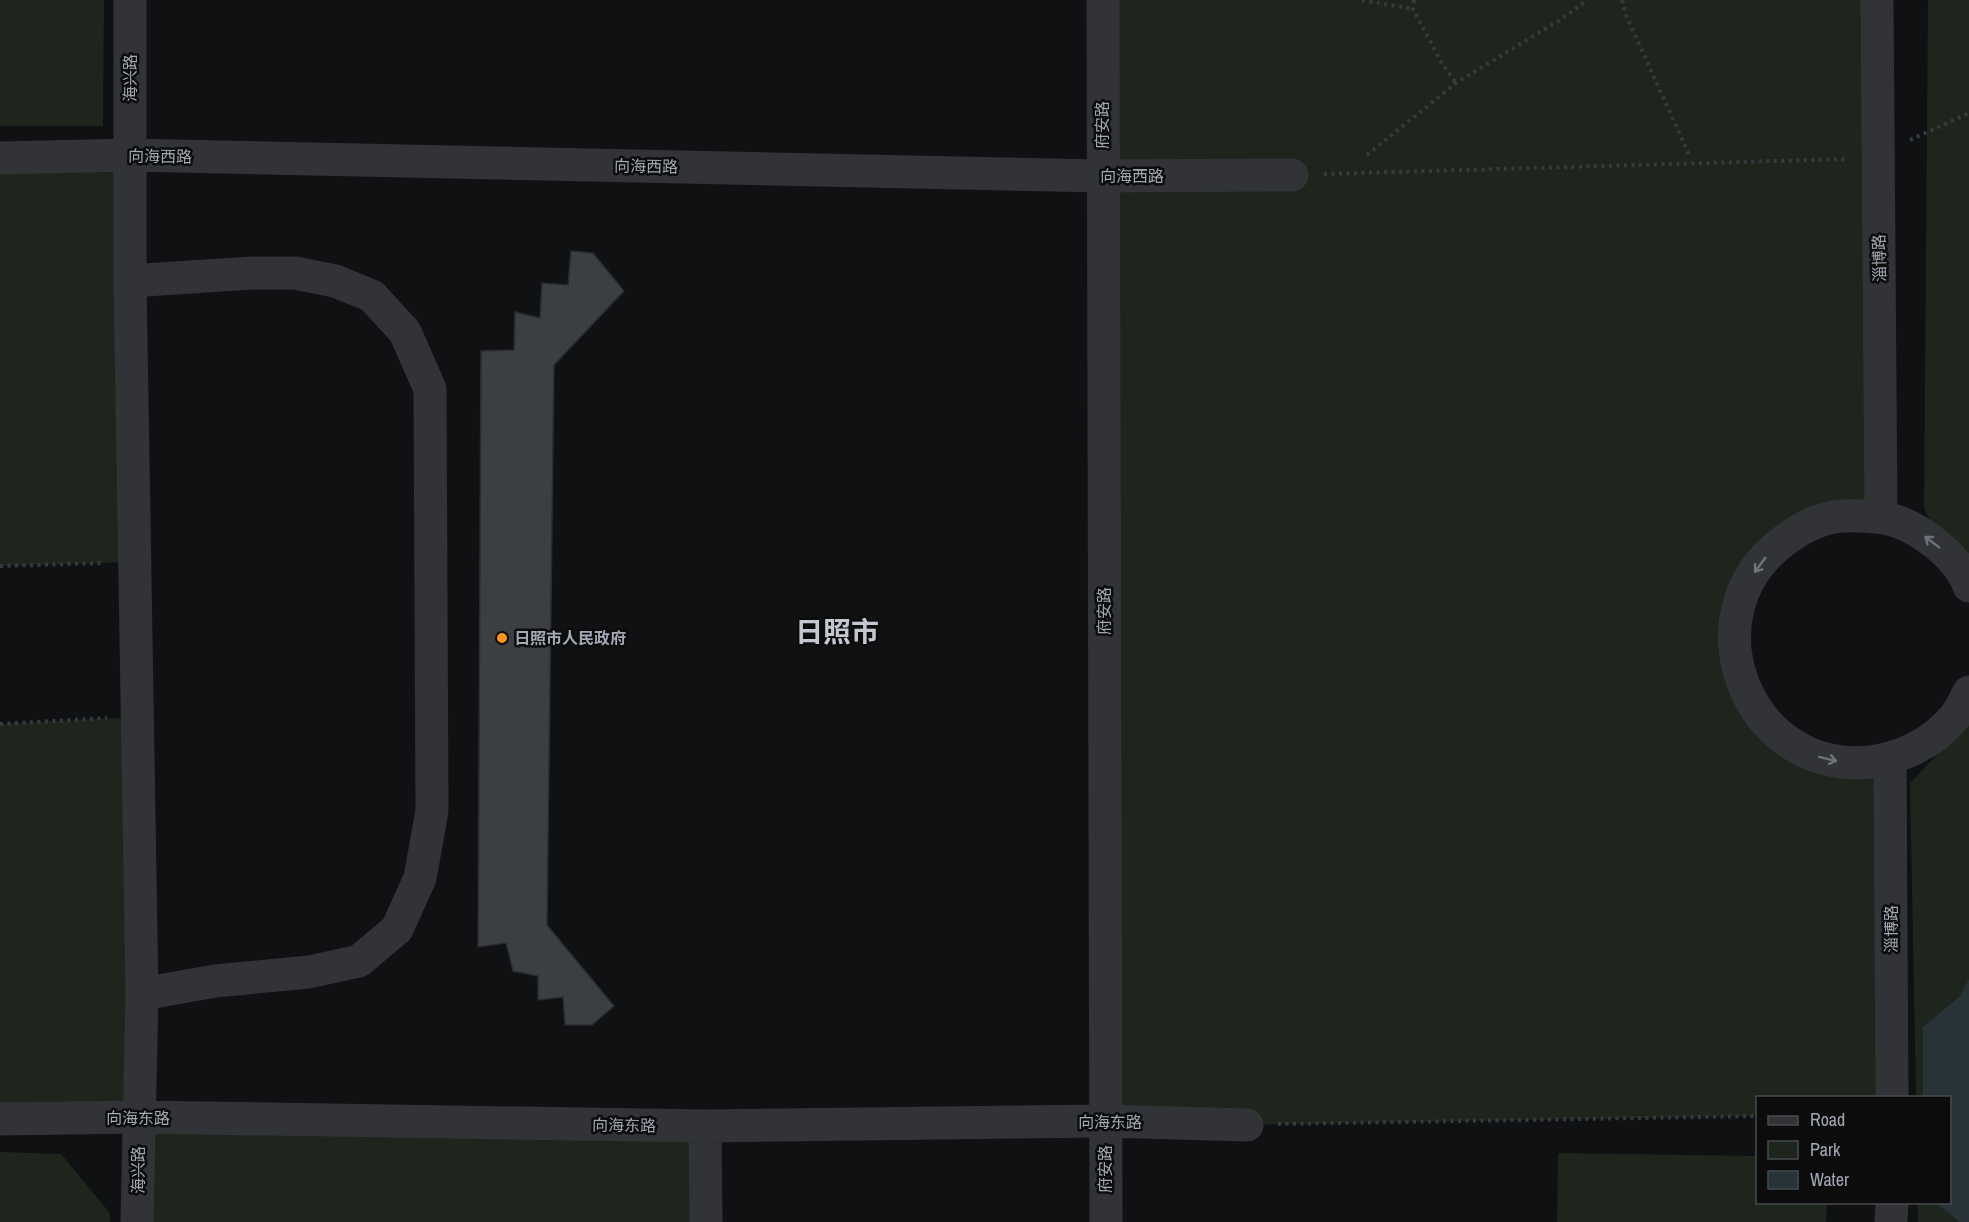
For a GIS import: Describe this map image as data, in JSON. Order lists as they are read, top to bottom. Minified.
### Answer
{"streets":{"street":["海兴路","府安路","向海西路","淄博路","向海东路"]},"crossings":[["海兴路","向海西路"],["海兴路","向海东路"],["府安路","向海西路"],["府安路","向海东路"]],"districts":["日照市"],"places":["日照市人民政府"],"legend":["Road","Park","Water"]}
